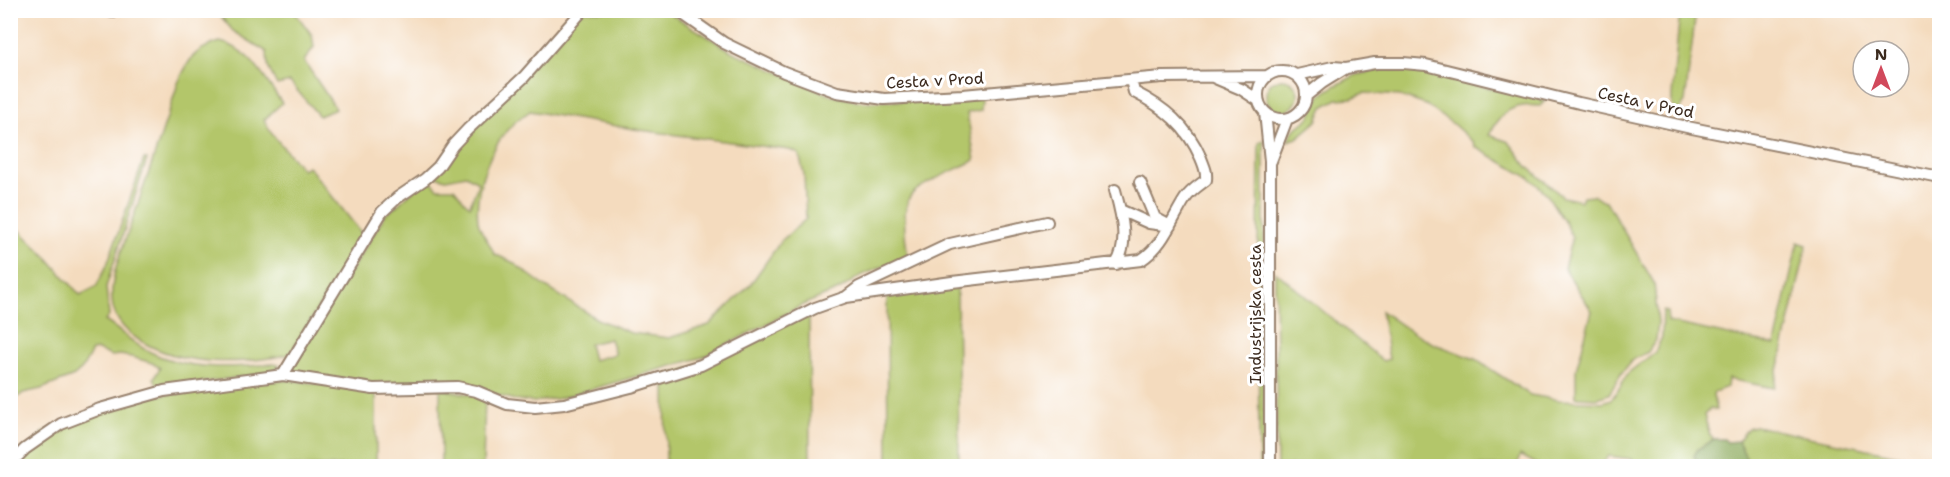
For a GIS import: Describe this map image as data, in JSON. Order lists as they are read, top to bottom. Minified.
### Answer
{"streets":{"street":["Cesta v Prod","Industrijska cesta"]},"crossings":[["Cesta v Prod","Industrijska cesta"]],"north":"top"}
